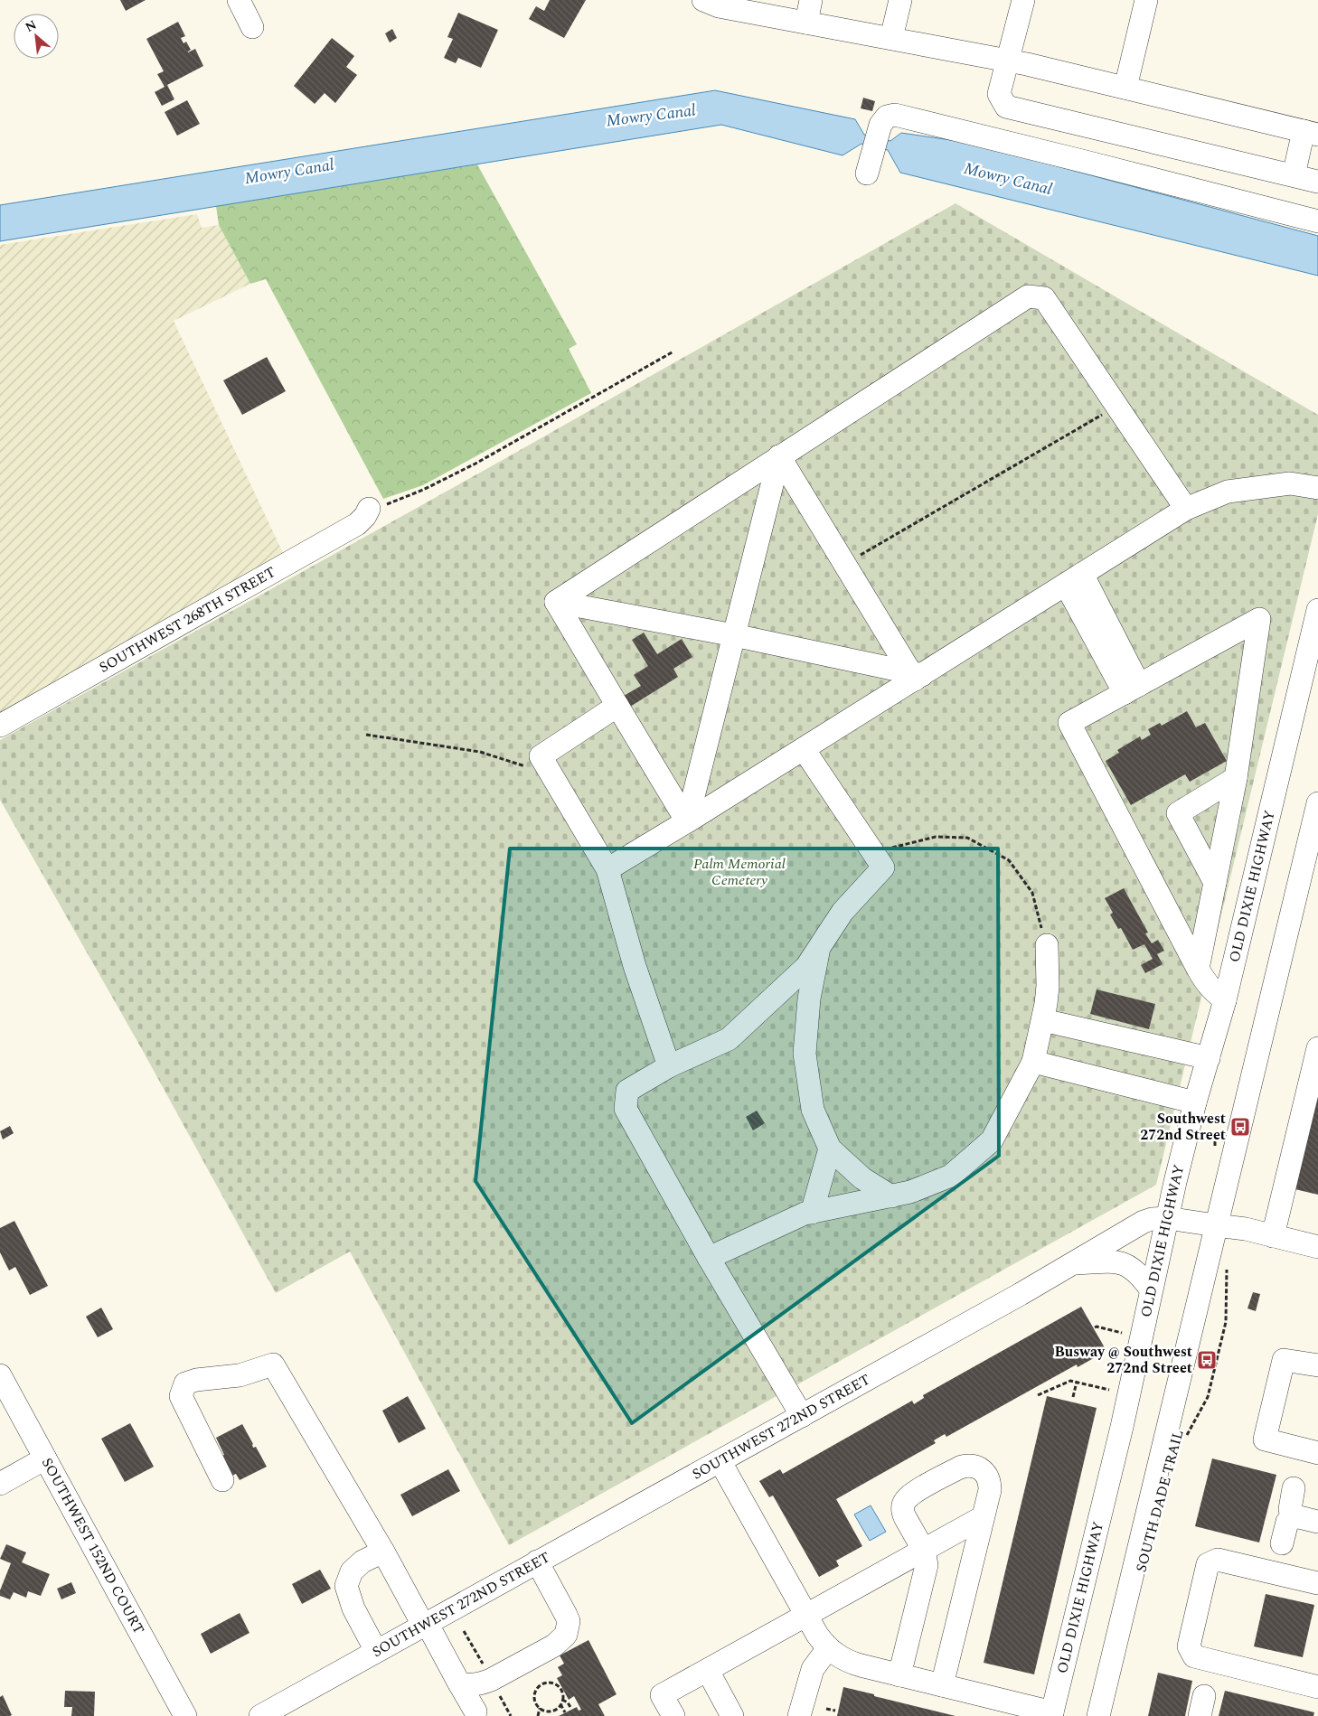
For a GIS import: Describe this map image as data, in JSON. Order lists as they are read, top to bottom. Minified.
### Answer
{"streets":{"street":["SOUTHWEST 268TH STREET","OLD DIXIE HIGHWAY","SOUTHWEST 272ND STREET","SOUTHWEST 152ND COURT"],"path":["SOUTH DADE TRAIL"]},"crossings":[["OLD DIXIE HIGHWAY","SOUTHWEST 272ND STREET"]],"water":["Mowry Canal"],"parks":["Palm Memorial Cemetery"],"places":{"bus stop":["Southwest 272nd Street","Busway @ Southwest 272nd Street"]},"north":"top left"}
